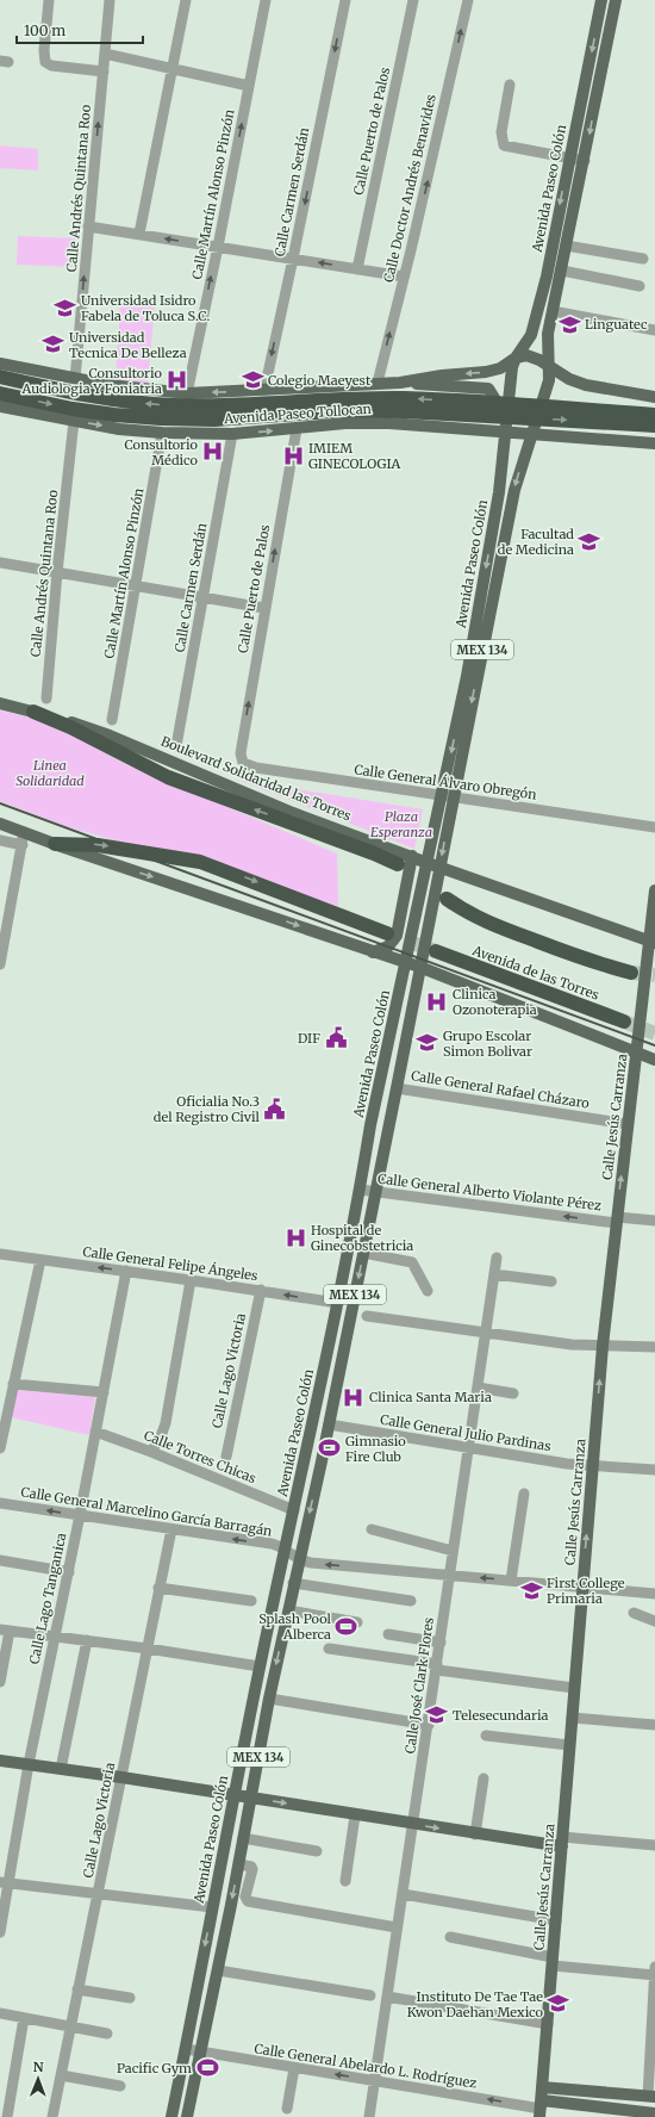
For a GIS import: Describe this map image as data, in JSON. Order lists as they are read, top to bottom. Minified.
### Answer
{"streets":{"highway":["Avenida Paseo Tollocan","Boulevard Solidaridad las Torres","Avenida de las Torres"],"main road":["Avenida Paseo Colón","MEX 134","Calle Jesús Carranza","Calle General Abelardo L. Rodríguez"],"street":["Calle Puerto de Palos","Calle Andrés Quintana Roo","Calle Doctor Andrés Benavides","Calle Carmen Serdán","Calle Martín Alonso Pinzón","Calle General Álvaro Obregón","Calle General Rafael Cházaro","Calle General Alberto Violante Pérez","Calle General Felipe Ángeles","Calle Lago Victoria","Calle General Julio Pardinas","Calle Torres Chicas","Calle General Marcelino García Barragán","Calle Lago Tanganica","Calle José Clark Flores"]},"crossings":[["Calle Puerto de Palos","Avenida Paseo Tollocan"],["Calle Puerto de Palos","Calle General Álvaro Obregón"],["Calle Andrés Quintana Roo","Avenida Paseo Tollocan"],["Calle Doctor Andrés Benavides","Avenida Paseo Tollocan"],["Avenida Paseo Colón","Avenida Paseo Tollocan"],["Avenida Paseo Colón","Boulevard Solidaridad las Torres"],["Avenida Paseo Colón","Calle General Álvaro Obregón"],["Avenida Paseo Colón","Calle General Rafael Cházaro"],["Avenida Paseo Colón","Calle General Alberto Violante Pérez"],["Avenida Paseo Colón","Calle General Felipe Ángeles"],["Avenida Paseo Colón","Calle General Julio Pardinas"],["Avenida Paseo Colón","Calle Torres Chicas"],["Avenida Paseo Colón","Calle General Marcelino García Barragán"],["Avenida Paseo Colón","Calle General Abelardo L. Rodríguez"],["Calle Carmen Serdán","Avenida Paseo Tollocan"],["Calle Martín Alonso Pinzón","Avenida Paseo Tollocan"],["Boulevard Solidaridad las Torres","Calle Jesús Carranza"],["Calle General Rafael Cházaro","Calle Jesús Carranza"],["Calle Jesús Carranza","Calle General Alberto Violante Pérez"],["Calle Jesús Carranza","Calle General Julio Pardinas"],["Calle Jesús Carranza","Calle General Marcelino García Barragán"],["Calle Jesús Carranza","Calle General Abelardo L. Rodríguez"],["Calle General Felipe Ángeles","Calle Lago Victoria"],["Calle General Felipe Ángeles","Calle Lago Tanganica"],["Calle Lago Victoria","Calle General Marcelino García Barragán"],["Calle General Julio Pardinas","Calle José Clark Flores"],["Calle Torres Chicas","Calle Lago Tanganica"],["Calle General Marcelino García Barragán","Calle Lago Tanganica"],["Calle General Marcelino García Barragán","Calle José Clark Flores"],["Calle José Clark Flores","Calle General Abelardo L. Rodríguez"]],"one_way":["Calle Puerto de Palos","Calle Doctor Andrés Benavides","Calle Carmen Serdán","Calle General Alberto Violante Pérez","Calle General Felipe Ángeles"],"parks":["Linea Solidaridad","Plaza Esperanza"],"places":{"school or university":["Universidad Isidro Fabela de Toluca S.C.","Linguatec","Universidad Tecnica De Belleza","Colegio Maeyest","Facultad de Medicina","Grupo Escolar Simon Bolivar","First College Primaria","Telesecundaria","Instituto De Tae Tae Kwon Daehan Mexico"],"hospital":["Consultorio Audiologia Y Foniatria","Consultorio Médico","IMIEM GINECOLOGIA","Clinica Ozonoterapia","Hospital de Ginecobstetricia","Clinica Santa Maria"],"public building":["DIF","Oficialia No.3 del Registro Civil"],"sports":["Gimnasio Fire Club","Splash Pool Alberca","Pacific Gym"]},"scale_bar":"100 m","north":"top"}
